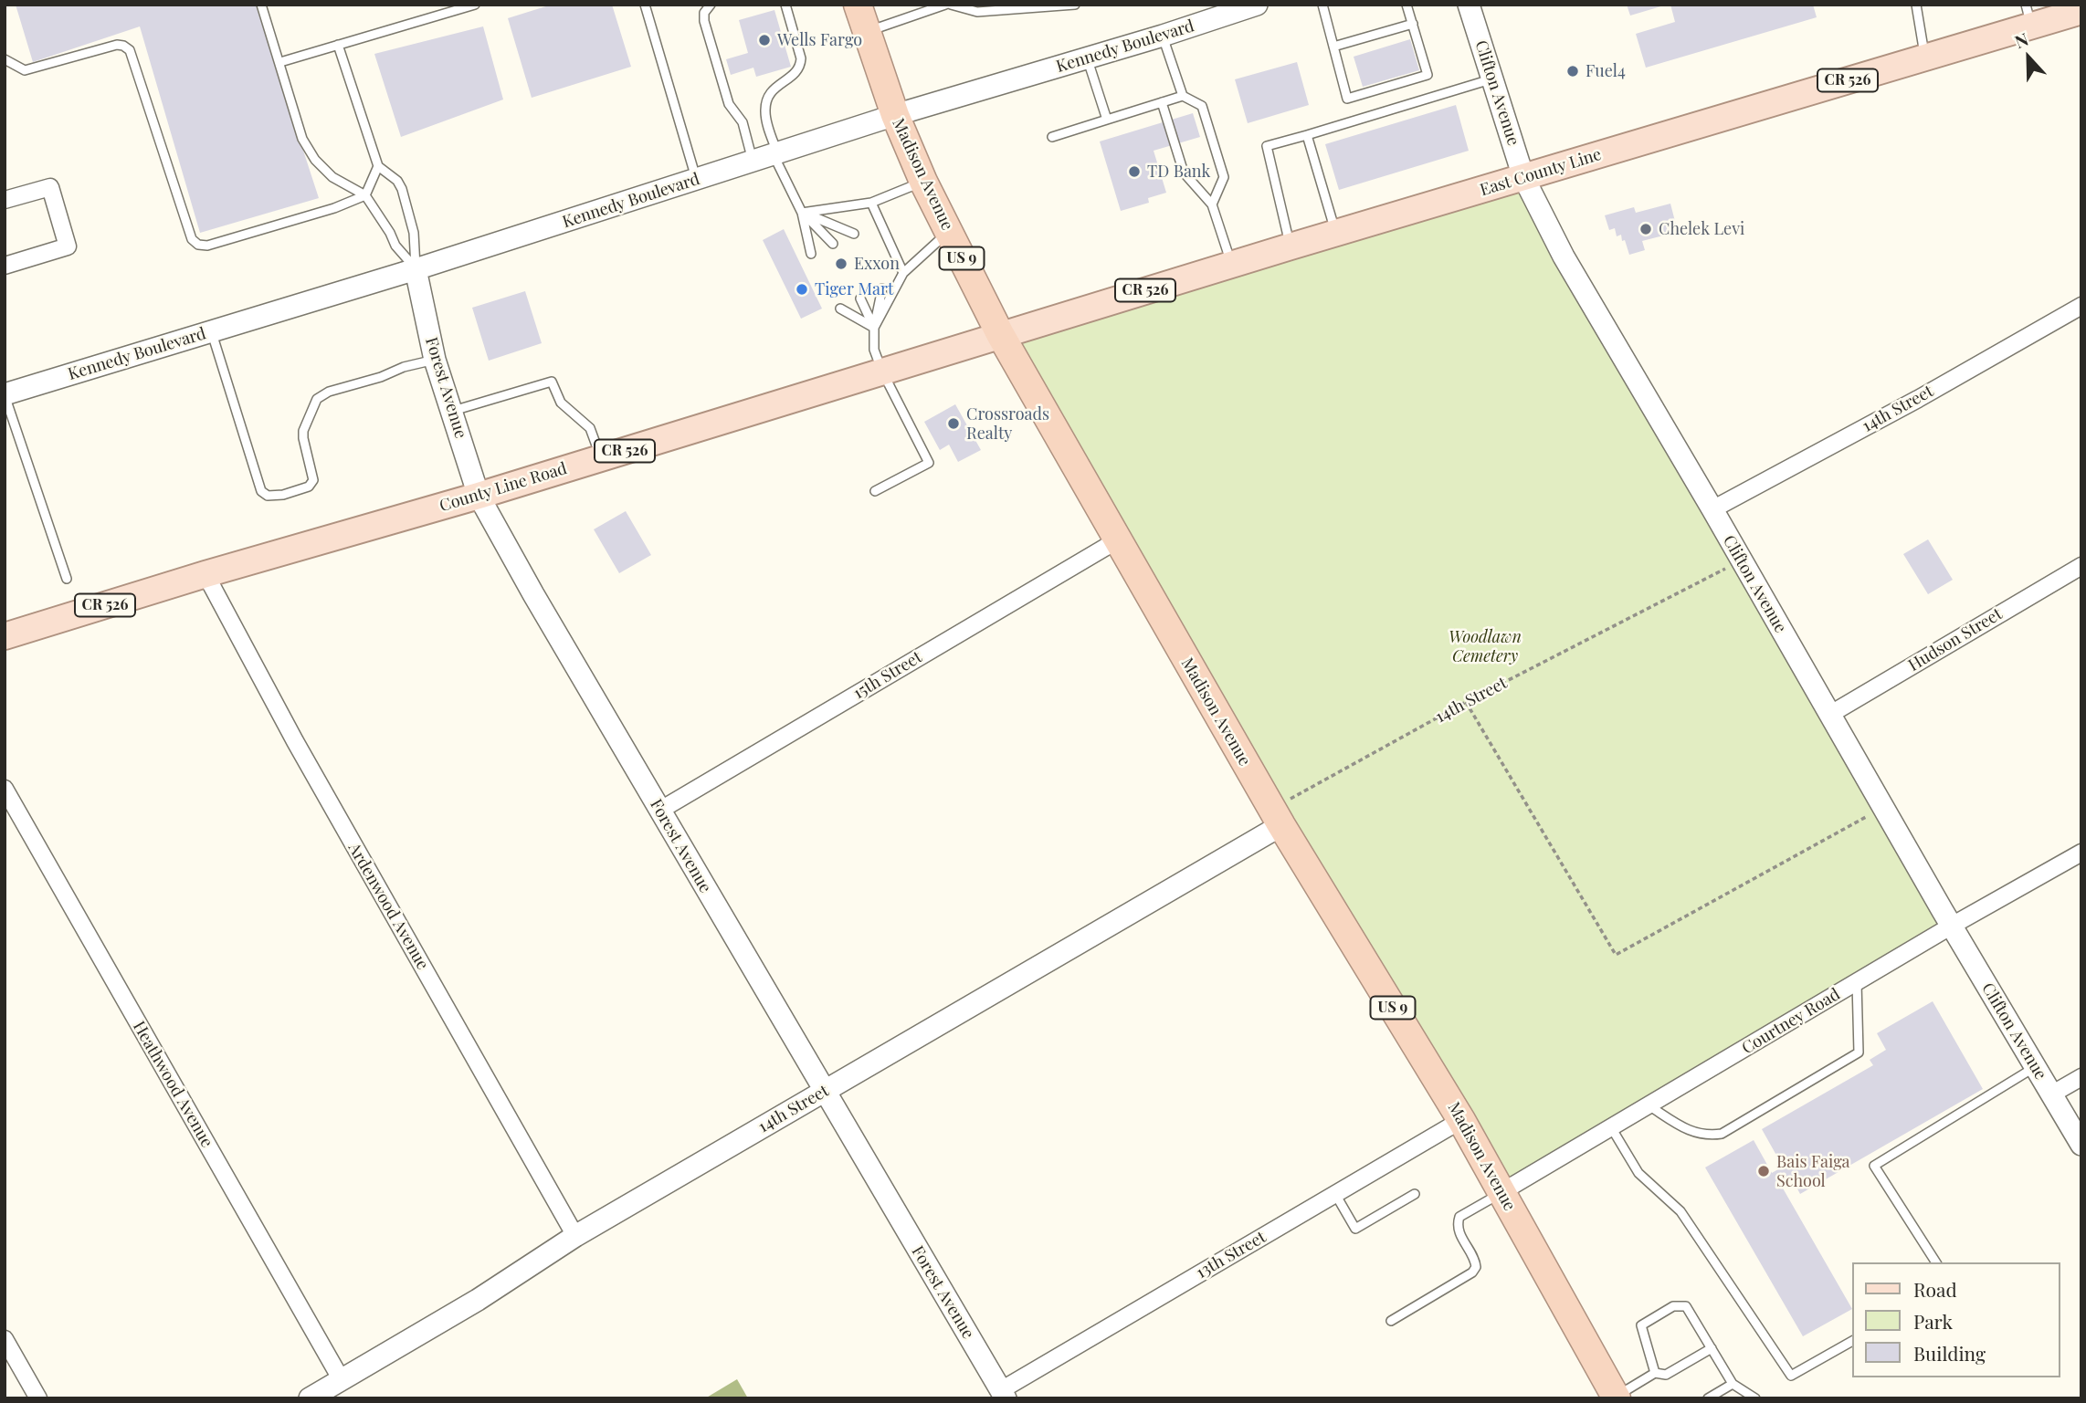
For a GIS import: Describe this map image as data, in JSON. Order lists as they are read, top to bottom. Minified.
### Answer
{"streets":{"highway":["Madison Avenue","US 9"],"main road":["CR 526","East County Line","County Line Road"],"street":["Kennedy Boulevard","Clifton Avenue","Forest Avenue","14th Street","Hudson Street","15th Street","Ardenwood Avenue","Courtney Road","Heathwood Avenue","13th Street"]},"crossings":[["Kennedy Boulevard","Madison Avenue"],["Kennedy Boulevard","Forest Avenue"],["Clifton Avenue","East County Line"],["Clifton Avenue","14th Street"],["Clifton Avenue","Hudson Street"],["Clifton Avenue","Courtney Road"],["East County Line","Madison Avenue"],["East County Line","County Line Road"],["Madison Avenue","14th Street"],["Madison Avenue","County Line Road"],["Madison Avenue","15th Street"],["Madison Avenue","Courtney Road"],["Madison Avenue","13th Street"],["Forest Avenue","14th Street"],["Forest Avenue","County Line Road"],["Forest Avenue","15th Street"],["Forest Avenue","13th Street"],["14th Street","Ardenwood Avenue"],["14th Street","Heathwood Avenue"],["County Line Road","Ardenwood Avenue"]],"parks":["Woodlawn Cemetery"],"places":["Wells Fargo","Fuel4","TD Bank","Chelek Levi","Exxon","Tiger Mart","Crossroads Realty","Bais Faiga School"],"legend":["Road","Park","Building"],"north":"top"}
